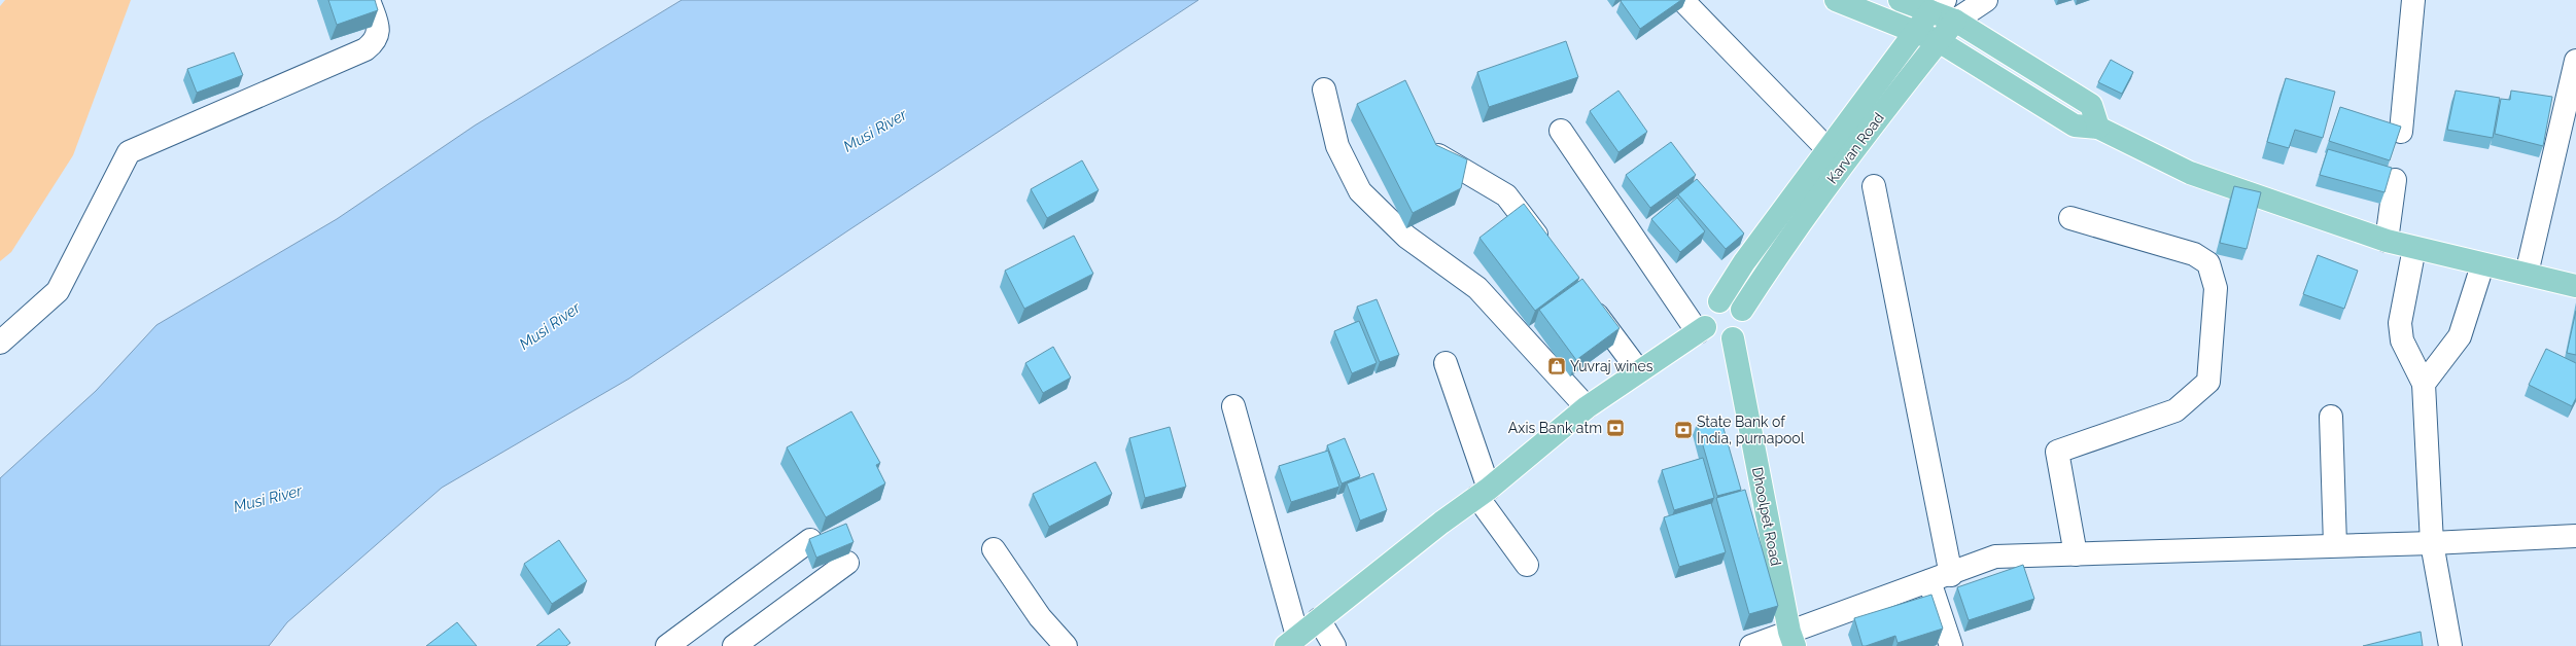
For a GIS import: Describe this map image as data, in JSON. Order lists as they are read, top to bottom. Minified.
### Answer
{"streets":{"main road":["Karvan Road","Dhoolpet Road"]},"crossings":[["Karvan Road","Dhoolpet Road"]],"water":["Musi River"],"places":{"shop":["Yuvraj wines"],"bank":["Axis Bank atm","State Bank of India, purnapool"]}}
